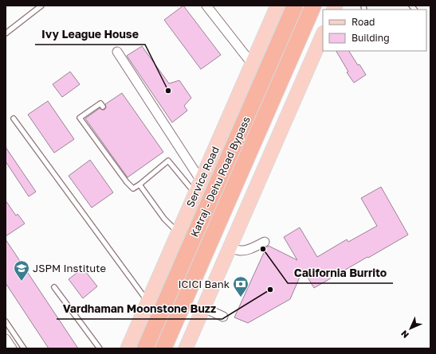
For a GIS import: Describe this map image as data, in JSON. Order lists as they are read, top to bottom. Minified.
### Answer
{"streets":{"highway":["Katraj - Dehu Road Bypass"],"main road":["Service Road"]},"places":{"other":["Ivy League House","California Burrito","Vardhaman Moonstone Buzz"],"school or university":["JSPM Institute"],"bank":["ICICI Bank"]},"legend":["Road","Building"],"north":"bottom left"}
